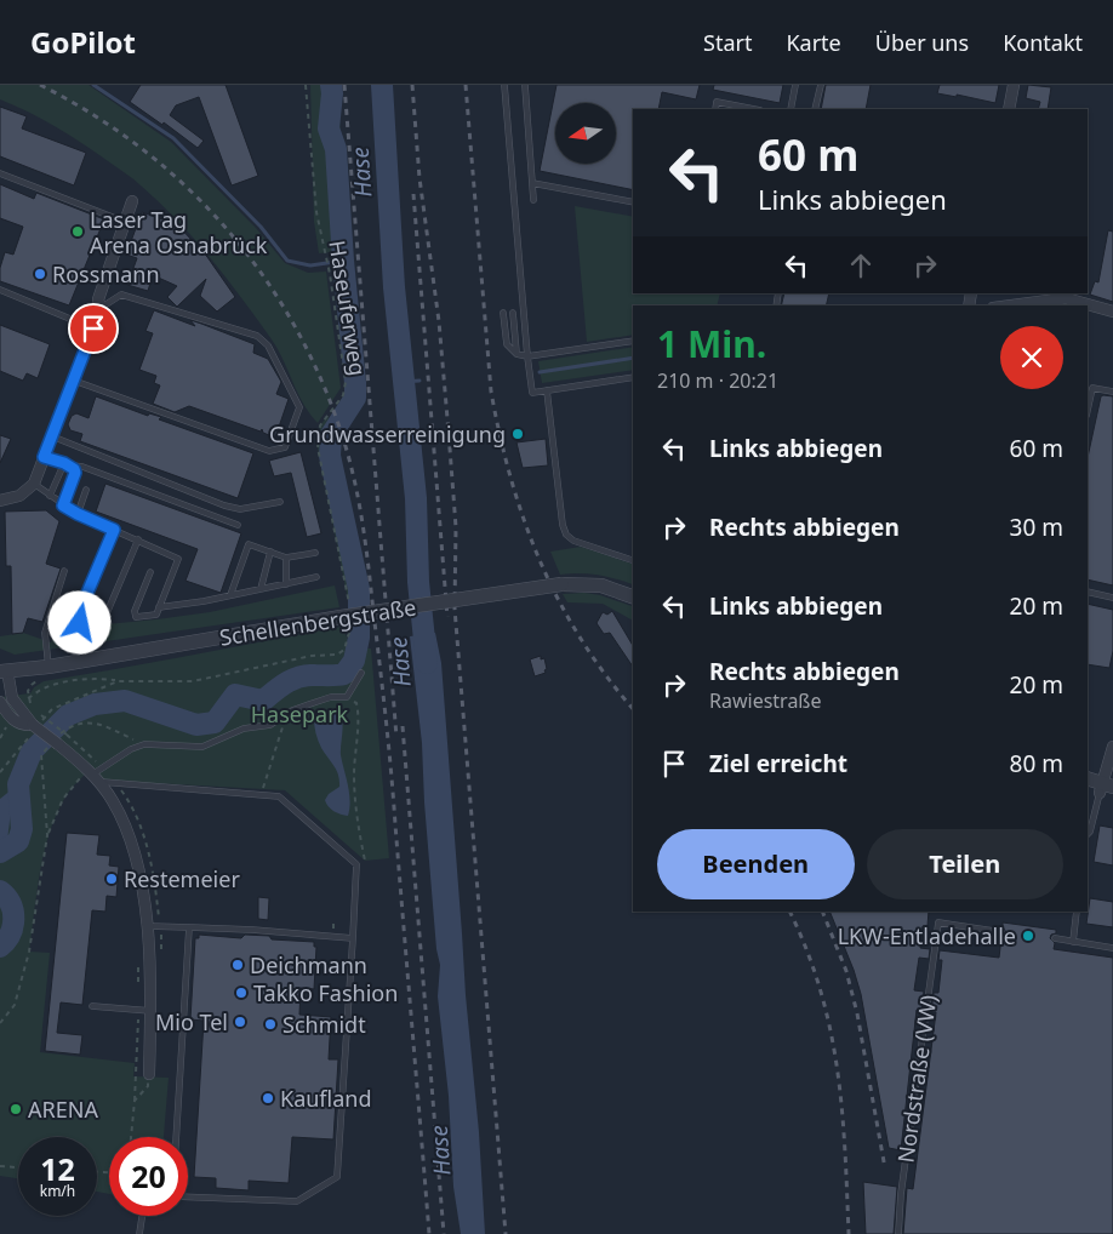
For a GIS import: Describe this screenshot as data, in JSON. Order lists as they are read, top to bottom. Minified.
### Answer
{"streets":{"street":["Schellenbergstraße"],"lane":["Nordstraße (VW)"],"path":["Haseuferweg"]},"crossings":[["Haseuferweg","Schellenbergstraße"]],"water":["Hase"],"parks":["Hasepark"],"places":["Laser Tag Arena Osnabrück","Rossmann","Grundwasserreinigung","Restemeier","LKW-Entladehalle","Deichmann","Takko Fashion","Mio Tel","Schmidt","Kaufland","ARENA"],"north":"left","page":{"header":"GoPilot","nav":["Start","Karte","Über uns","Kontakt"],"turn":["60 m","Links abbiegen"],"heading":["1 Min.","210 m · 20:21"],"list":[{"name":"Links abbiegen","value":"60 m"},{"name":"Rechts abbiegen","value":"30 m"},{"name":"Links abbiegen","value":"20 m"},{"name":"Rechts abbiegen","note":"Rawiestraße","value":"20 m"},{"name":"Ziel erreicht","value":"80 m"}],"buttons":["Beenden","Teilen"],"speed":"12 km/h","limit":"20"}}
